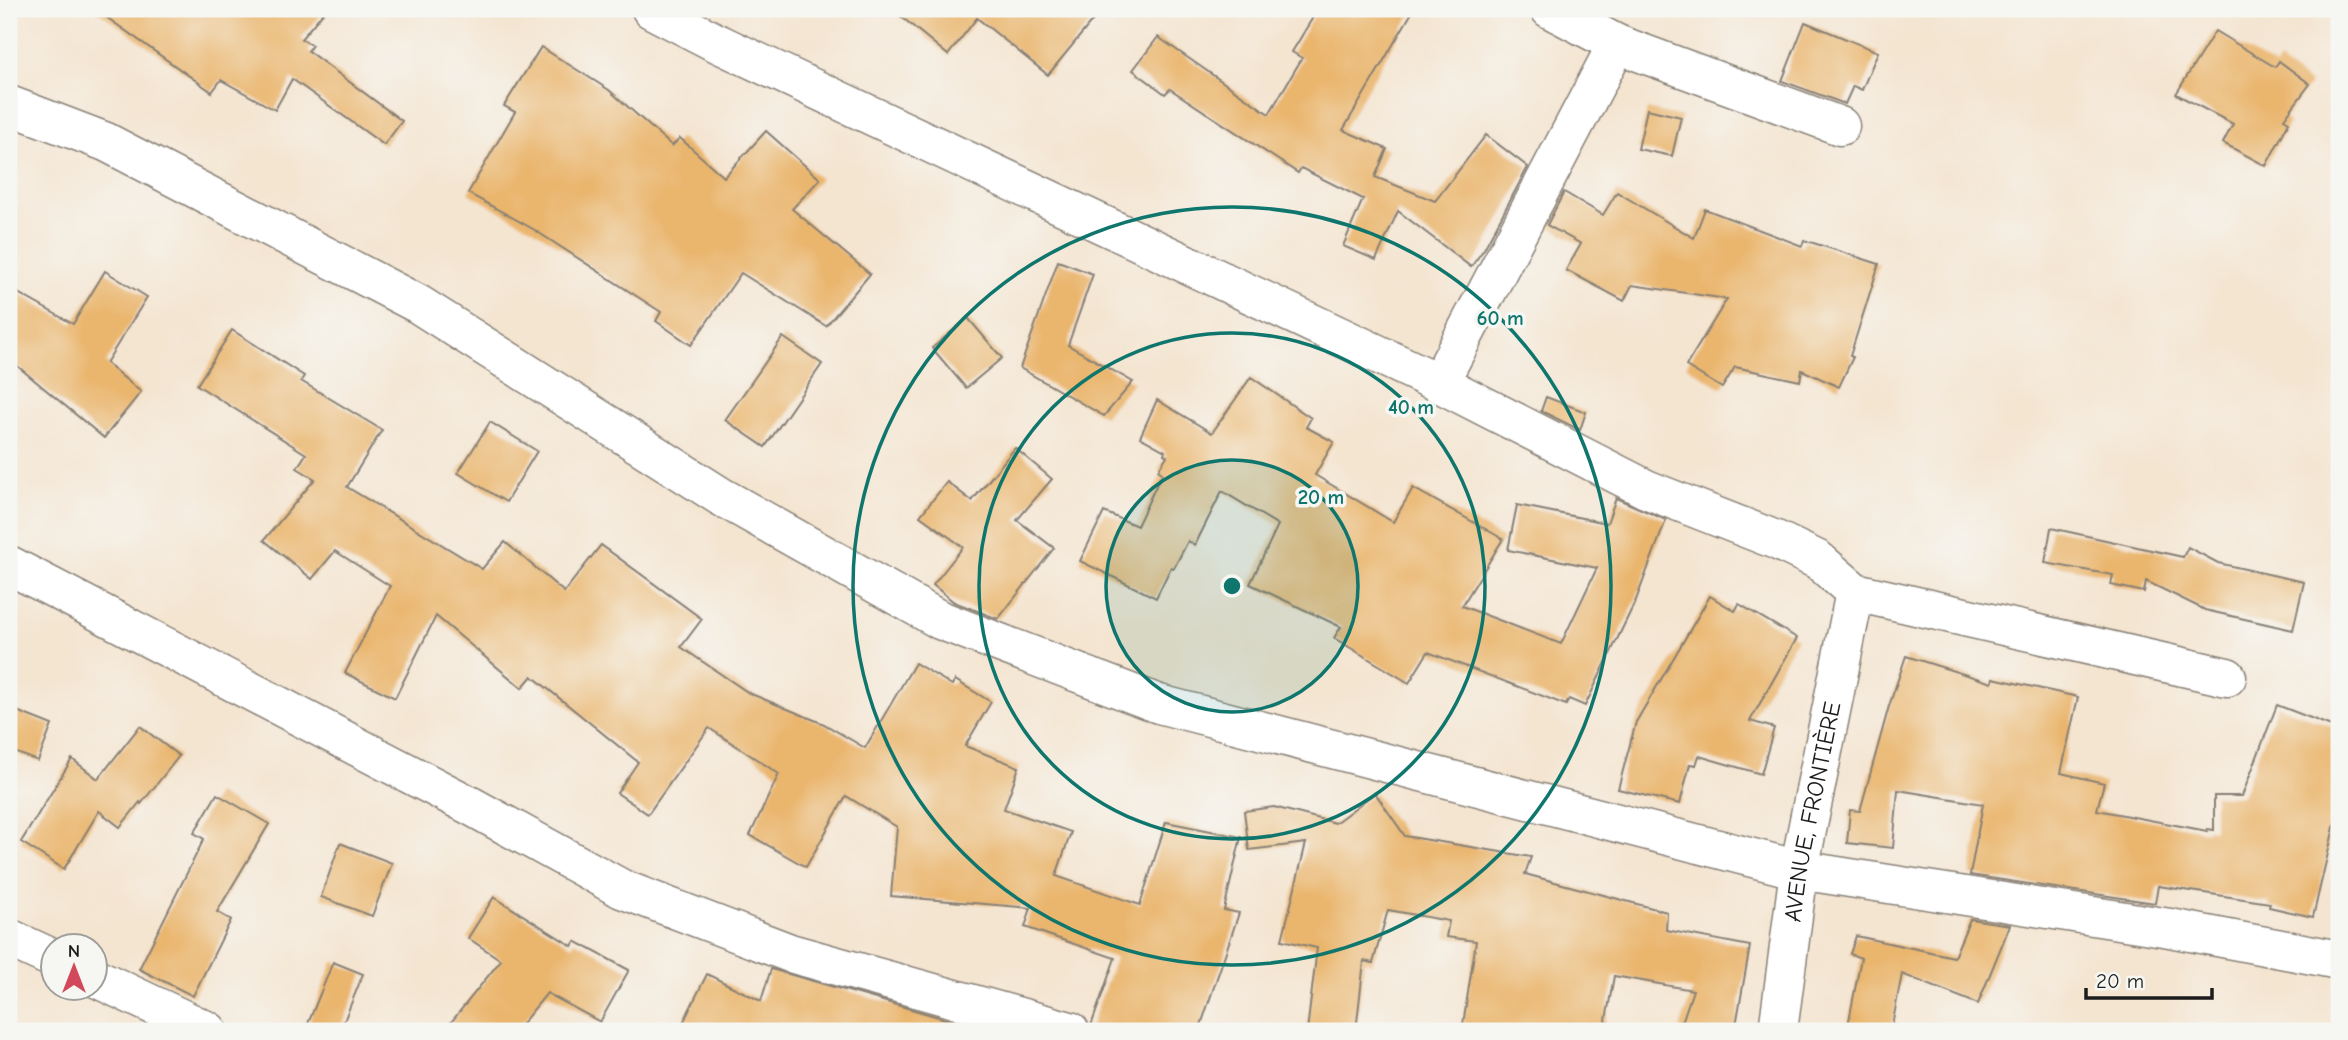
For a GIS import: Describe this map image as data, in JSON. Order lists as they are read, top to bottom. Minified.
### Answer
{"streets":{"street":["AVENUE, FRONTIÈRE"]},"scale_bar":"20 m","north":"top","rings":["60 m","40 m","20 m"]}
